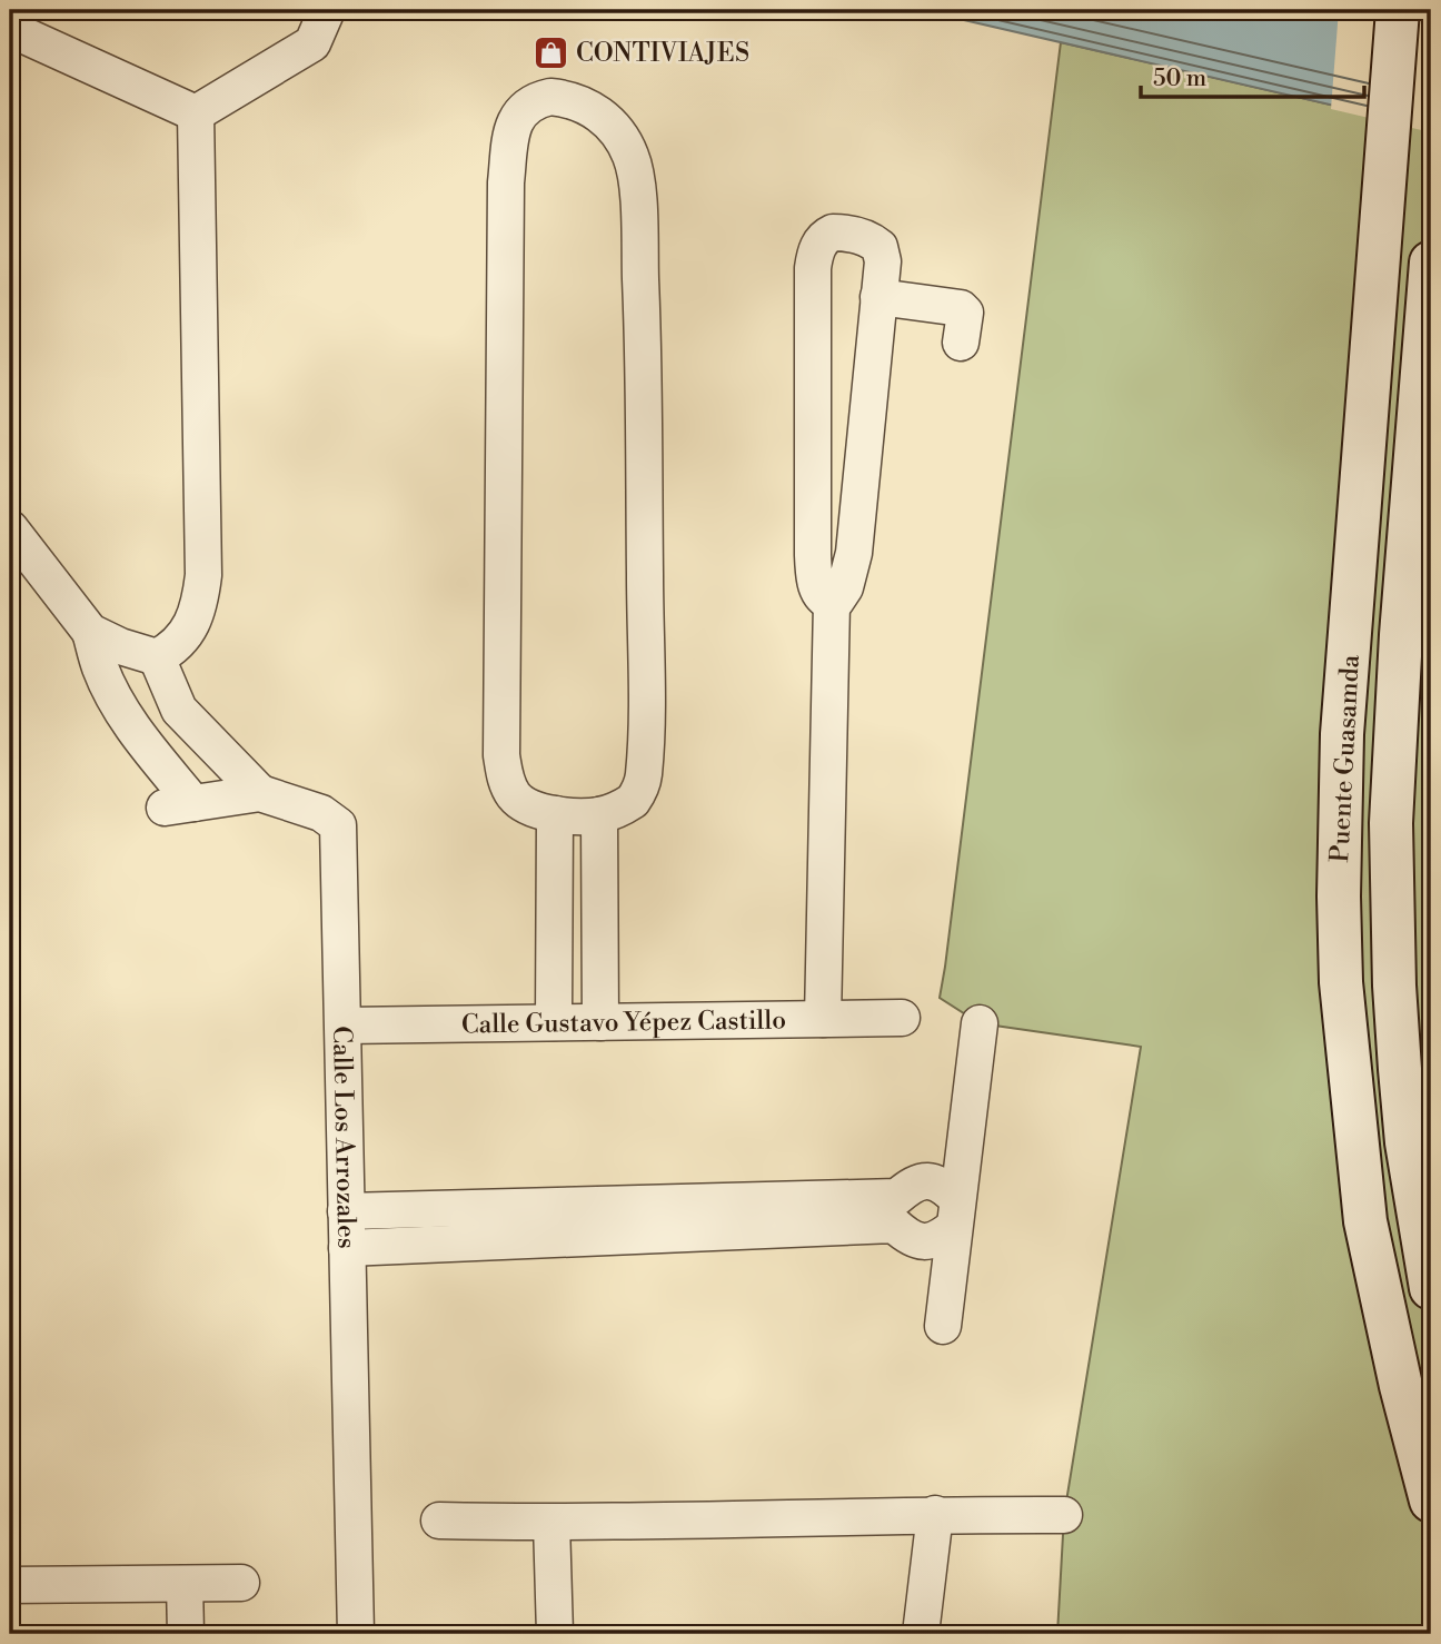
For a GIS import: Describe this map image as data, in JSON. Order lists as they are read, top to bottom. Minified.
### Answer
{"streets":{"main road":["Puente Guasamda"],"street":["Calle Gustavo Yépez Castillo","Calle Los Arrozales"]},"crossings":[["Calle Gustavo Yépez Castillo","Calle Los Arrozales"]],"places":{"shop":["CONTIVIAJES"]},"scale_bar":"50 m"}
